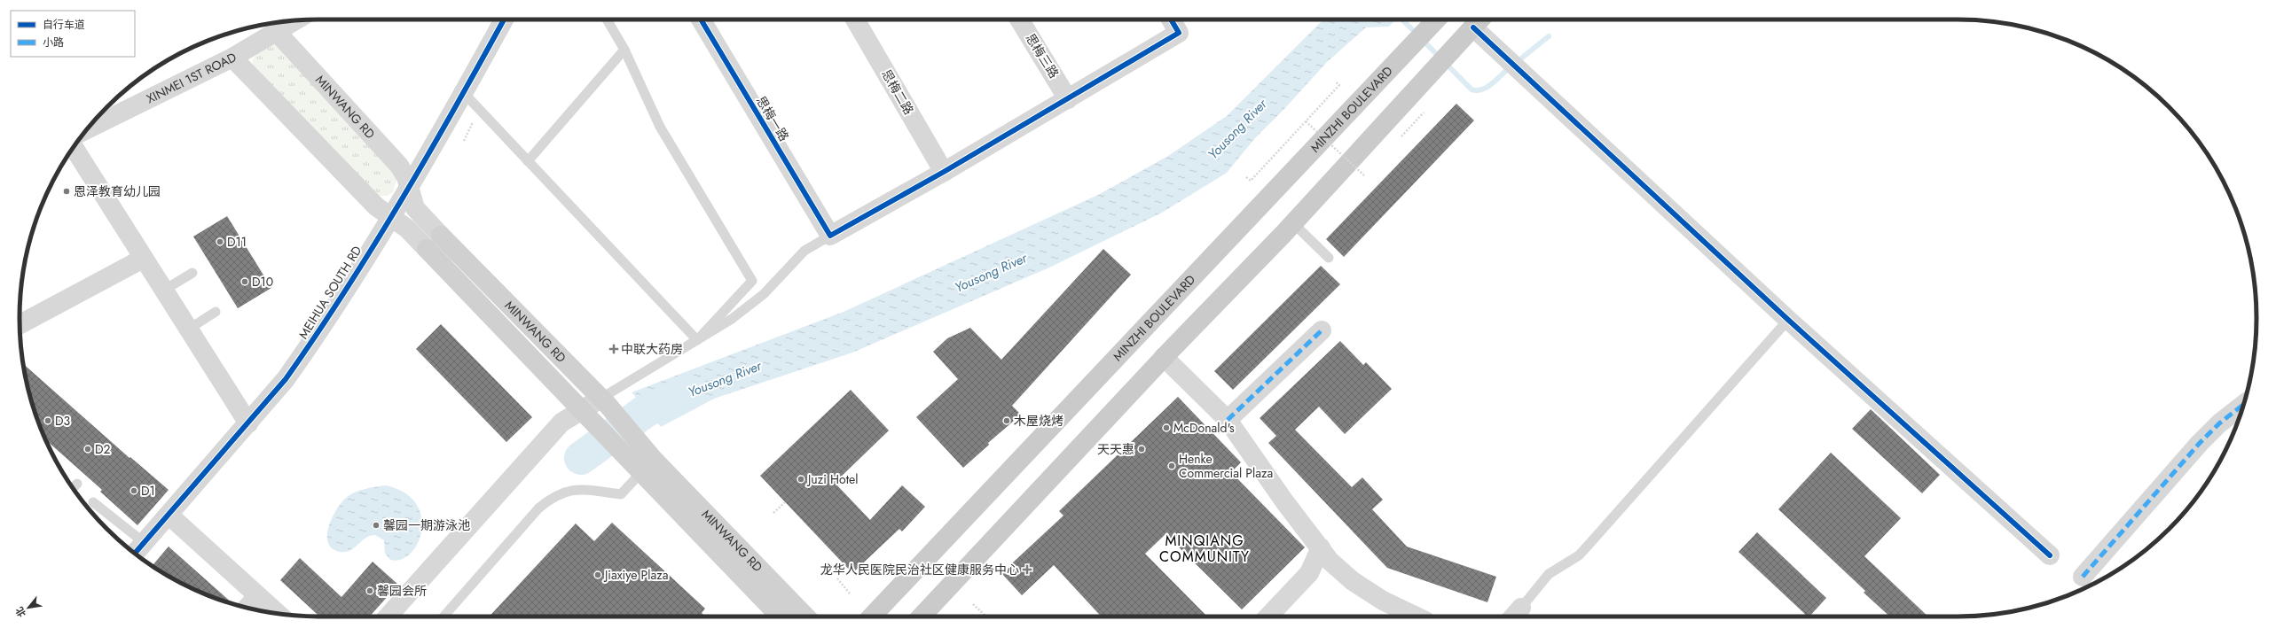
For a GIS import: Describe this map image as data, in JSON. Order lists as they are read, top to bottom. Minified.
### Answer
{"streets":{"main road":["MINWANG RD","MINZHI BOULEVARD"],"street":["思梅三路","XINMEI 1ST ROAD","思梅二路","思梅一路","MEIHUA SOUTH RD"]},"crossings":[["XINMEI 1ST ROAD","MINWANG RD"],["MINWANG RD","MEIHUA SOUTH RD"]],"districts":["MINQIANG COMMUNITY"],"water":["Yousong River"],"places":{"other":["恩泽教育幼儿园","D11","D10","D3","木屋烧烤","McDonald's","D2","天天惠","Henke Commercial Plaza","Juzi Hotel","D1","馨园一期游泳池","Jiaxiye Plaza","馨园会所"],"health":["中联大药房","龙华人民医院民治社区健康服务中心"]},"legend":["自行车道","小路"],"north":"bottom left"}
